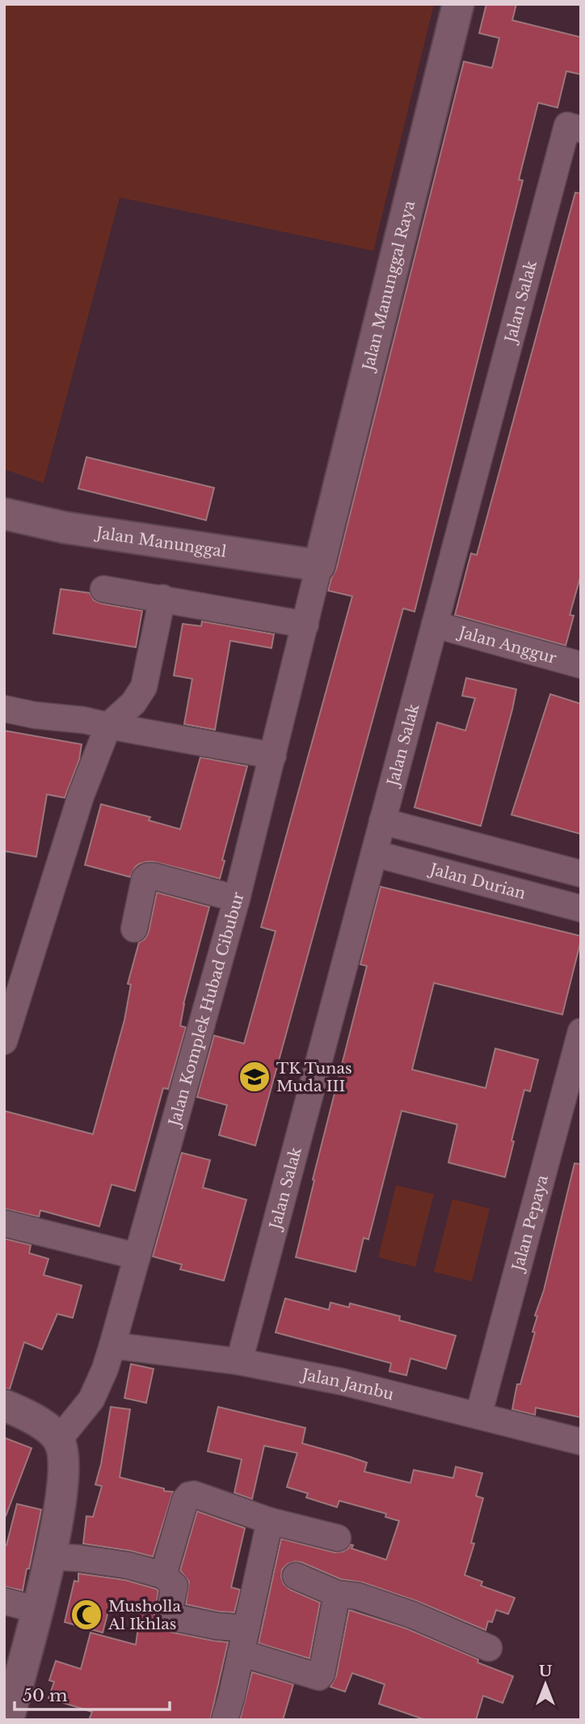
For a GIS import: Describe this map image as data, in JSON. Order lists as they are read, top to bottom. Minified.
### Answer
{"streets":{"street":["Jalan Manunggal Raya","Jalan Salak","Jalan Manunggal","Jalan Anggur","Jalan Durian","Jalan Komplek Hubad Cibubur","Jalan Pepaya","Jalan Jambu"]},"crossings":[["Jalan Manunggal Raya","Jalan Manunggal"],["Jalan Manunggal Raya","Jalan Komplek Hubad Cibubur"],["Jalan Salak","Jalan Anggur"],["Jalan Salak","Jalan Durian"],["Jalan Salak","Jalan Jambu"],["Jalan Manunggal","Jalan Komplek Hubad Cibubur"],["Jalan Komplek Hubad Cibubur","Jalan Jambu"],["Jalan Pepaya","Jalan Jambu"]],"places":{"school or university":["TK Tunas Muda III"],"mosque":["Musholla Al Ikhlas"]},"scale_bar":"50 m","north":"top"}
